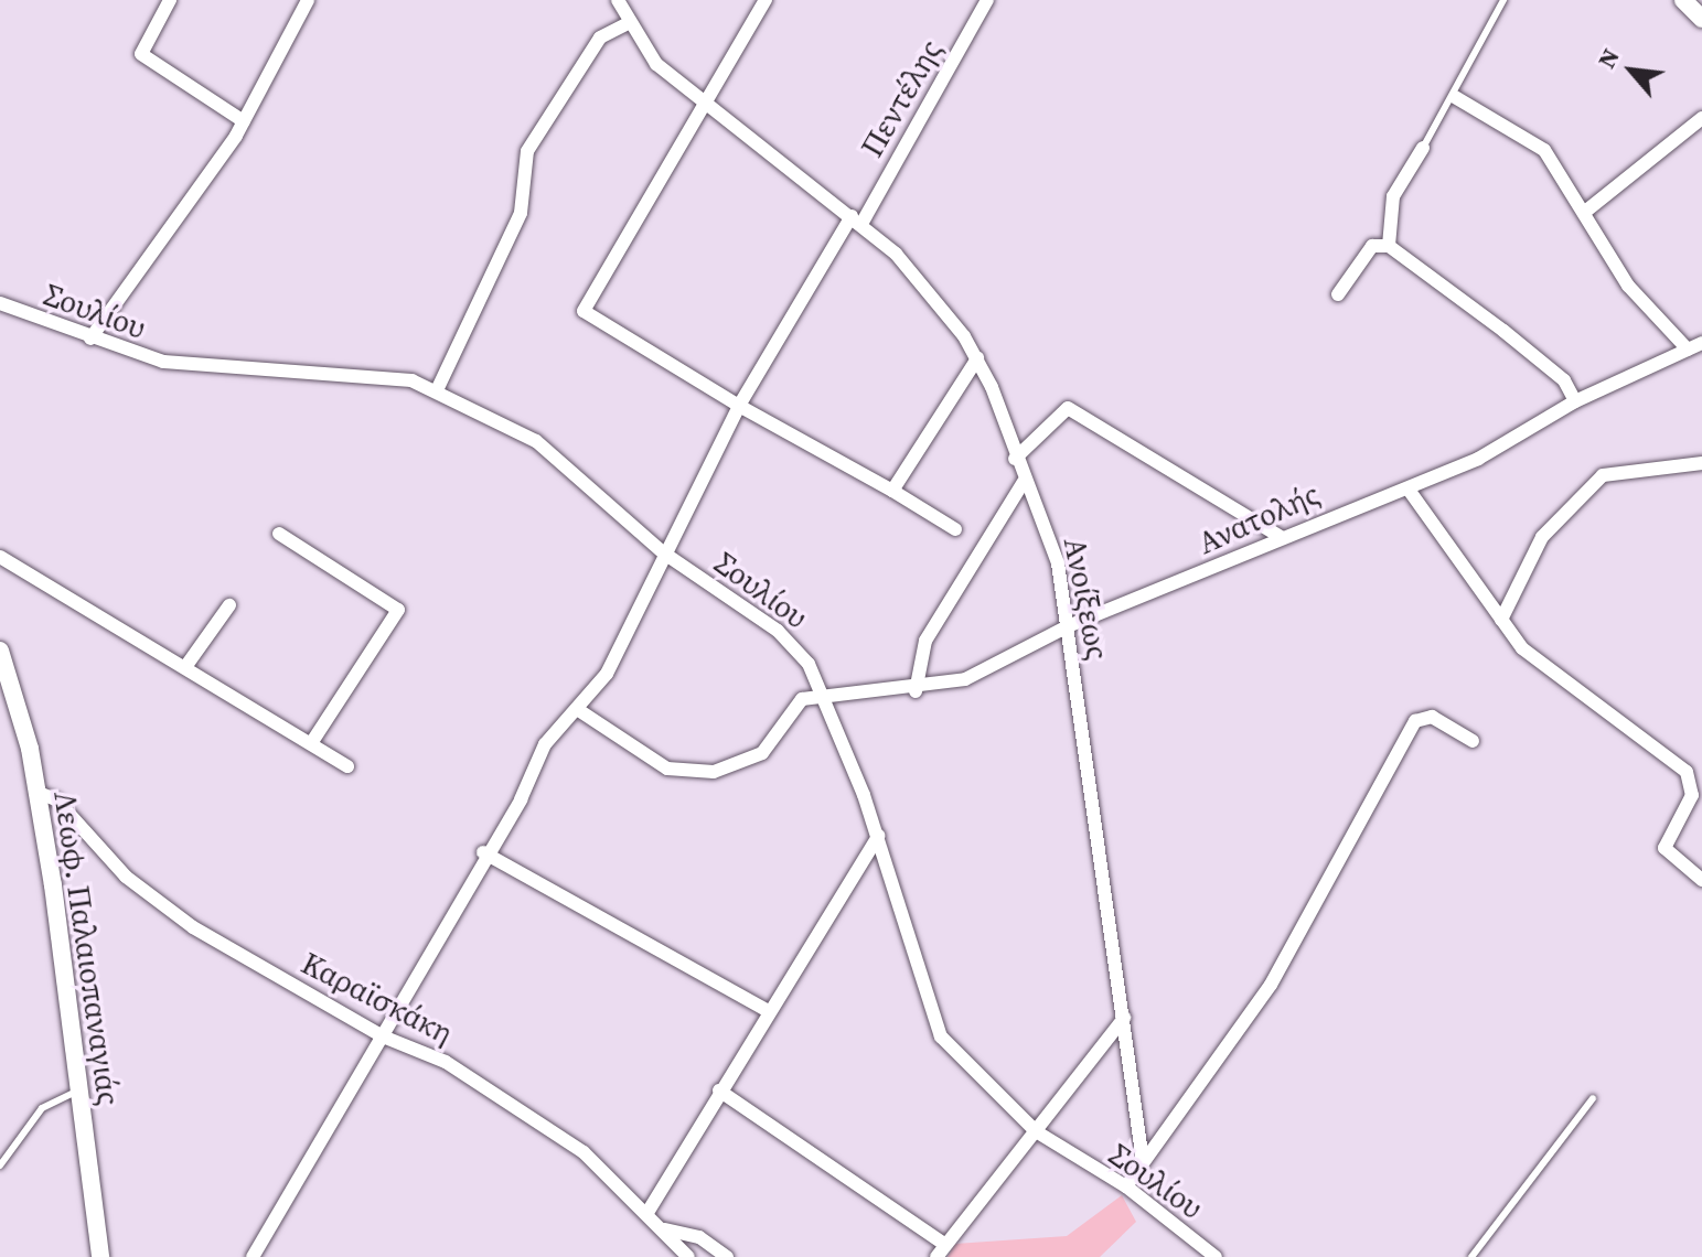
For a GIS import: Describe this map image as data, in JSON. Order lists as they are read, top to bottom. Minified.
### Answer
{"streets":{"street":["Πεντέλης","Σουλίου","Ανατολής","Ανοίξεως","Λεωφ. Παλαιοπαναγιάς","Καραϊσκάκη"]},"crossings":[["Πεντέλης","Σουλίου"],["Πεντέλης","Ανοίξεως"],["Πεντέλης","Καραϊσκάκη"],["Σουλίου","Ανατολής"],["Ανατολής","Ανοίξεως"],["Λεωφ. Παλαιοπαναγιάς","Καραϊσκάκη"]],"north":"top left"}
